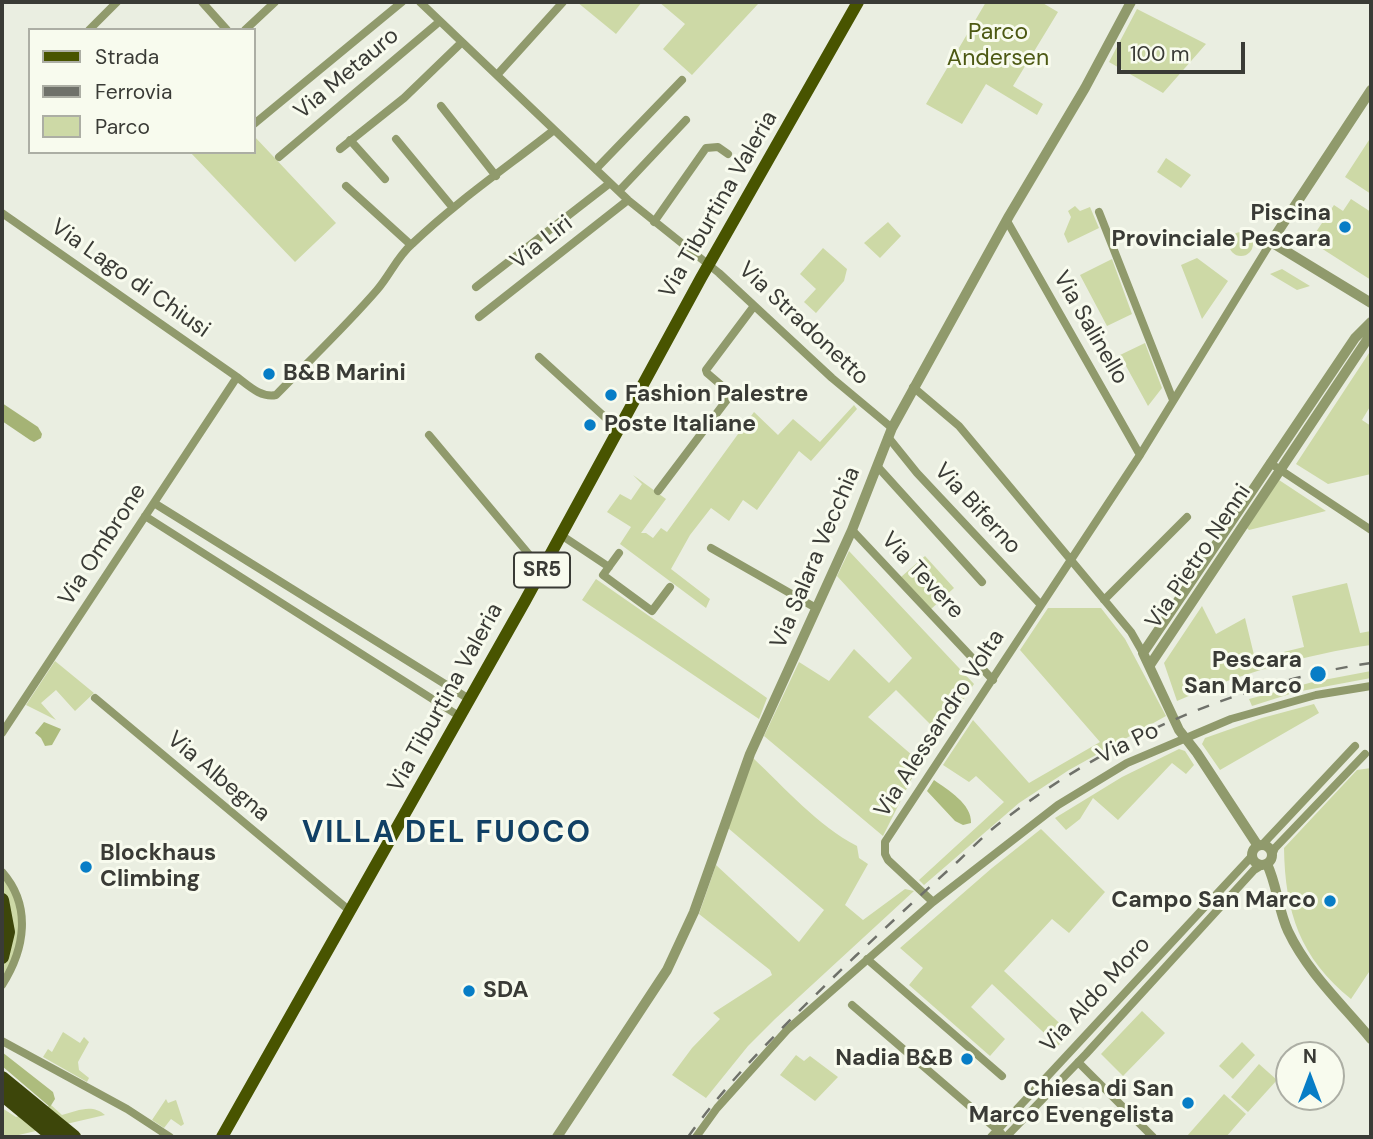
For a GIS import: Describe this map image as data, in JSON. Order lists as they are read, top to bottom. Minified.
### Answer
{"streets":{"main road":["Via Tiburtina Valeria","SR5"],"street":["Via Metauro","Via Liri","Via Lago di Chiusi","Via Stradonetto","Via Salinello","Via Biferno","Via Ombrone","Via Pietro Nenni","Via Salara Vecchia","Via Tevere","Via Alessandro Volta","Via Po","Via Albegna","Via Aldo Moro"]},"crossings":[["Via Metauro","Via Stradonetto"],["Via Tiburtina Valeria","Via Stradonetto"],["Via Tiburtina Valeria","Via Albegna"],["Via Liri","Via Stradonetto"],["Via Lago di Chiusi","Via Ombrone"],["Via Stradonetto","Via Biferno"],["Via Stradonetto","Via Salara Vecchia"],["Via Salinello","Via Salara Vecchia"],["Via Salinello","Via Alessandro Volta"],["Via Biferno","Via Salara Vecchia"],["Via Biferno","Via Alessandro Volta"],["Via Salara Vecchia","Via Tevere"],["Via Tevere","Via Alessandro Volta"],["Via Alessandro Volta","Via Po"]],"districts":["VILLA DEL FUOCO"],"parks":["Parco Andersen"],"places":["Piscina Provinciale Pescara","B&B Marini","Fashion Palestre","Poste Italiane","Pescara San Marco","Blockhaus Climbing","Campo San Marco","SDA","Nadia B&B","Chiesa di San Marco Evengelista"],"legend":["Strada","Ferrovia","Parco"],"scale_bar":"100 m","north":"top"}
